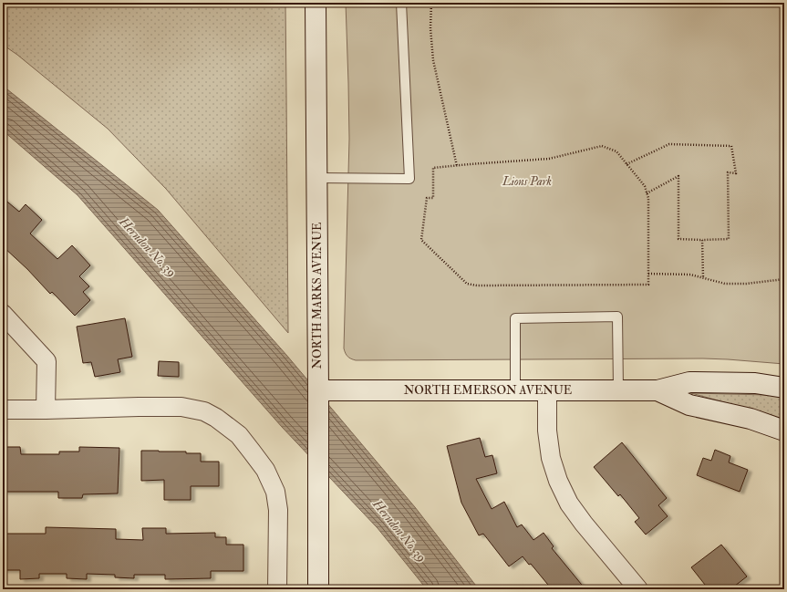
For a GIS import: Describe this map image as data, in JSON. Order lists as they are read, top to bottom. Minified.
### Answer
{"streets":{"street":["NORTH MARKS AVENUE","NORTH EMERSON AVENUE"]},"crossings":[["NORTH MARKS AVENUE","NORTH EMERSON AVENUE"]],"water":["Herndon No. 39"],"parks":["Lions Park"]}
